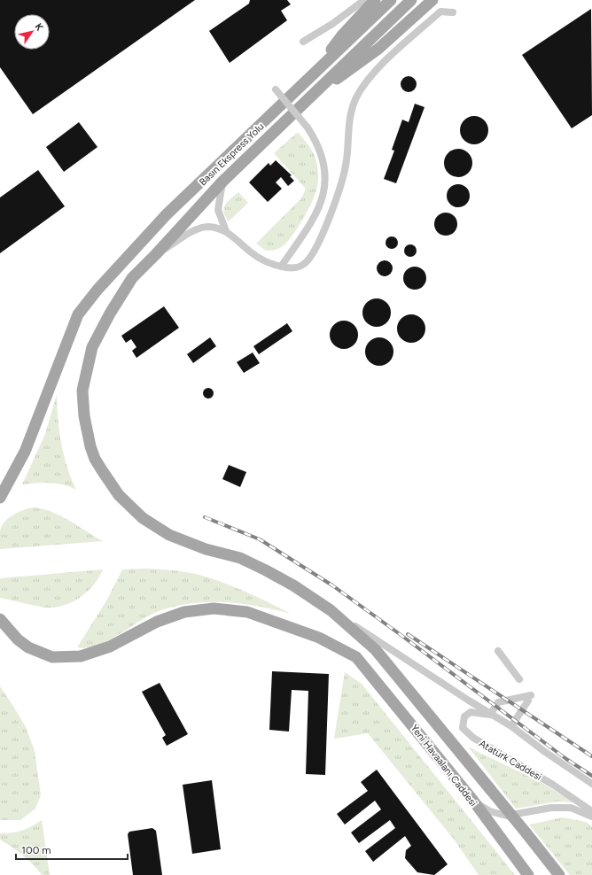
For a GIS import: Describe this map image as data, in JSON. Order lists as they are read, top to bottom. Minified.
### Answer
{"streets":{"main road":["Basın Ekspress Yolu","Yeni Havaalanı Caddesi"],"street":["Atatürk Caddesi"]},"scale_bar":"100 m","north":"top right"}
